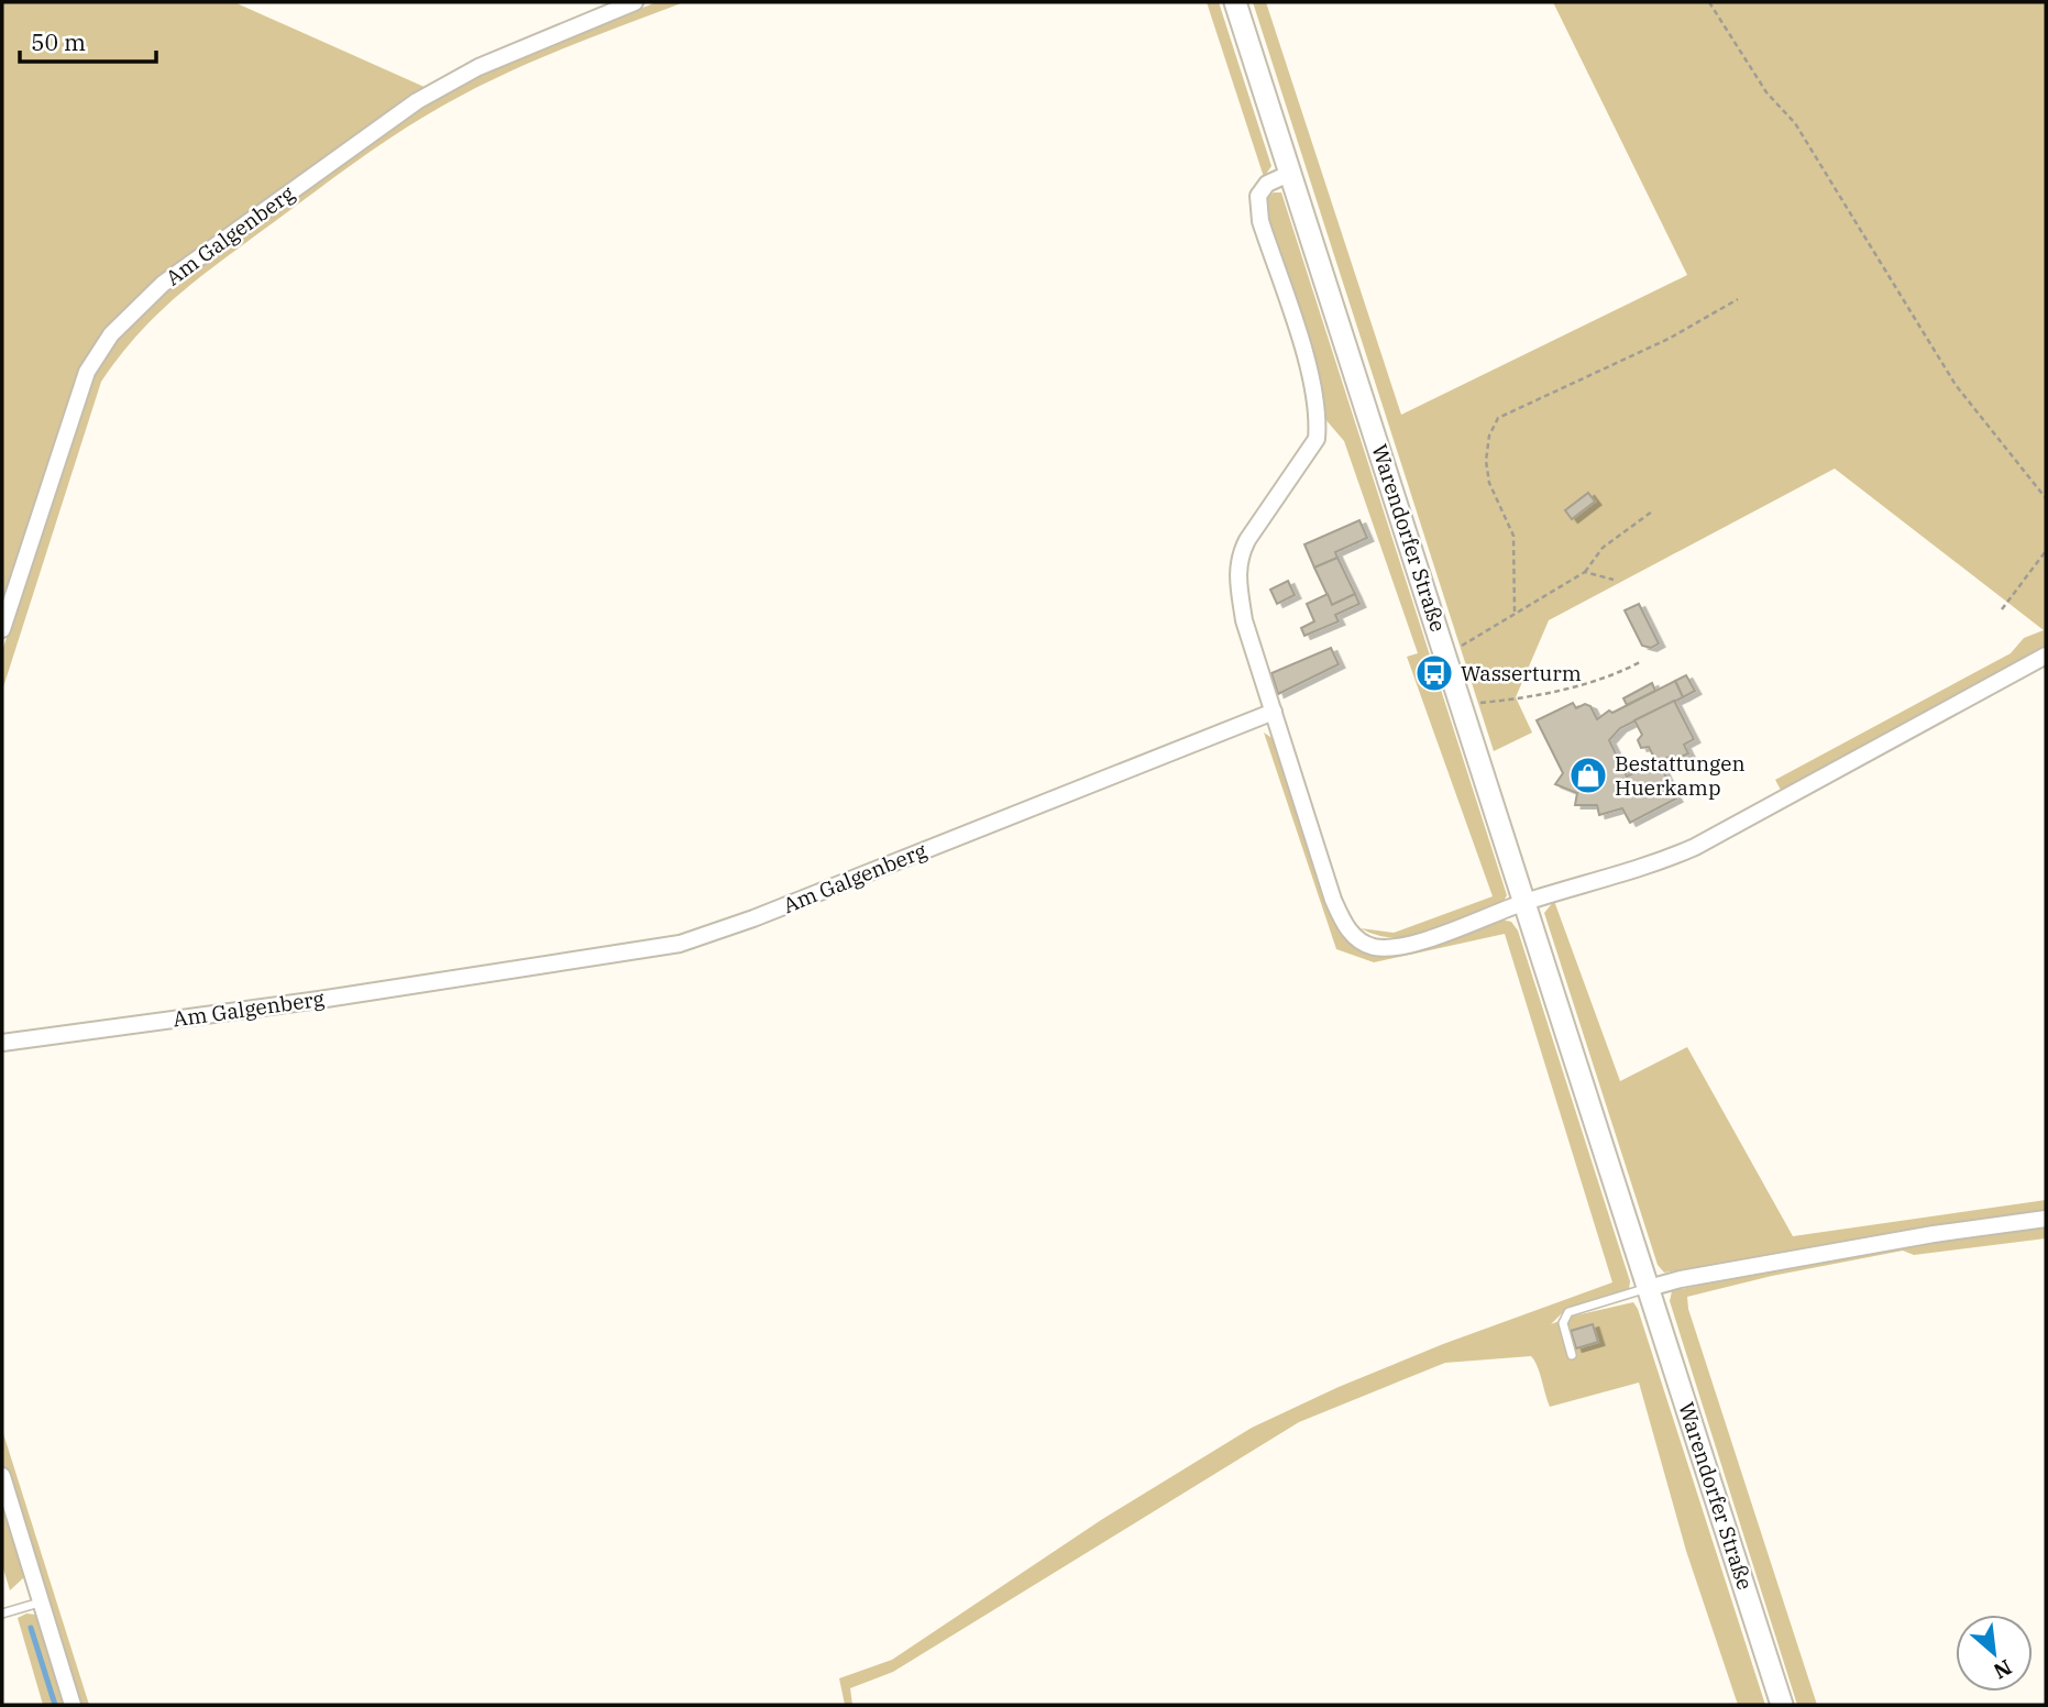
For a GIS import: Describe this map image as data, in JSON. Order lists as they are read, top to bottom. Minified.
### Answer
{"streets":{"main road":["Warendorfer Straße"],"street":["Am Galgenberg"]},"places":{"bus stop":["Wasserturm"],"shop":["Bestattungen Huerkamp"]},"scale_bar":"50 m","north":"bottom right"}
